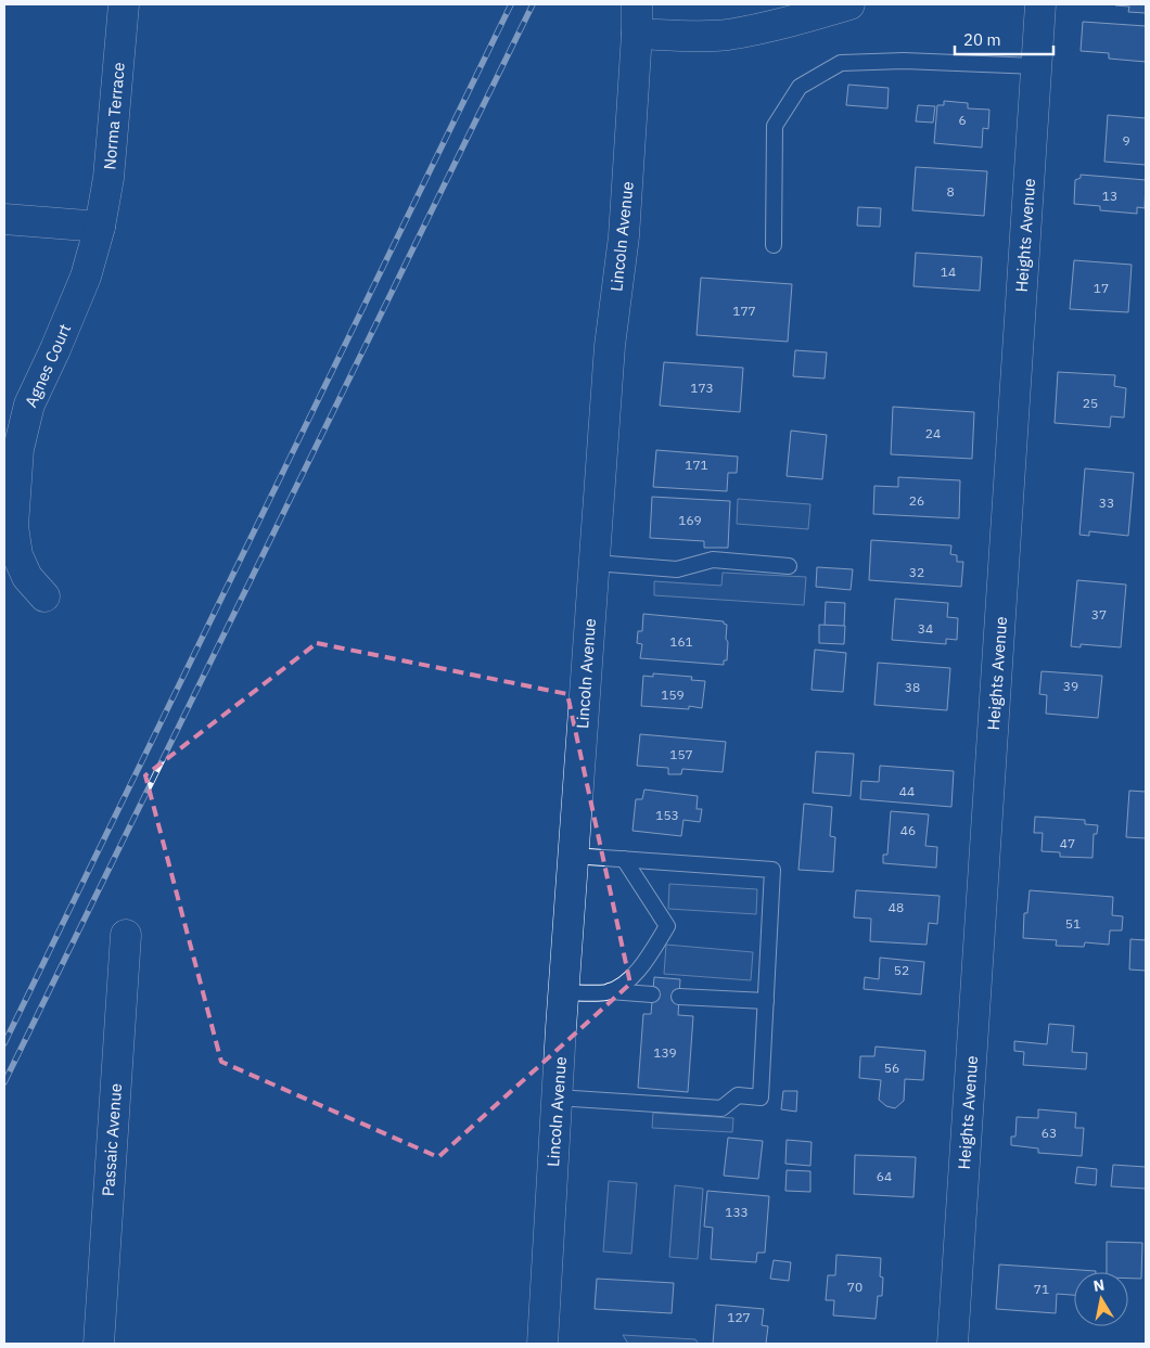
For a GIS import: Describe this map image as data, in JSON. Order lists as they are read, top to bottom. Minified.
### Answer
{"streets":{"street":["Norma Terrace","Heights Avenue","Lincoln Avenue","Agnes Court","Passaic Avenue"]},"crossings":[["Norma Terrace","Agnes Court"]],"house_numbers":["6","9","8","13","14","17","177","173","25","24","171","26","33","169","32","37","34","161","39","38","159","157","44","153","46","47","48","51","52","139","56","63","64","133","70","71","127"],"scale_bar":"20 m","north":"top"}
